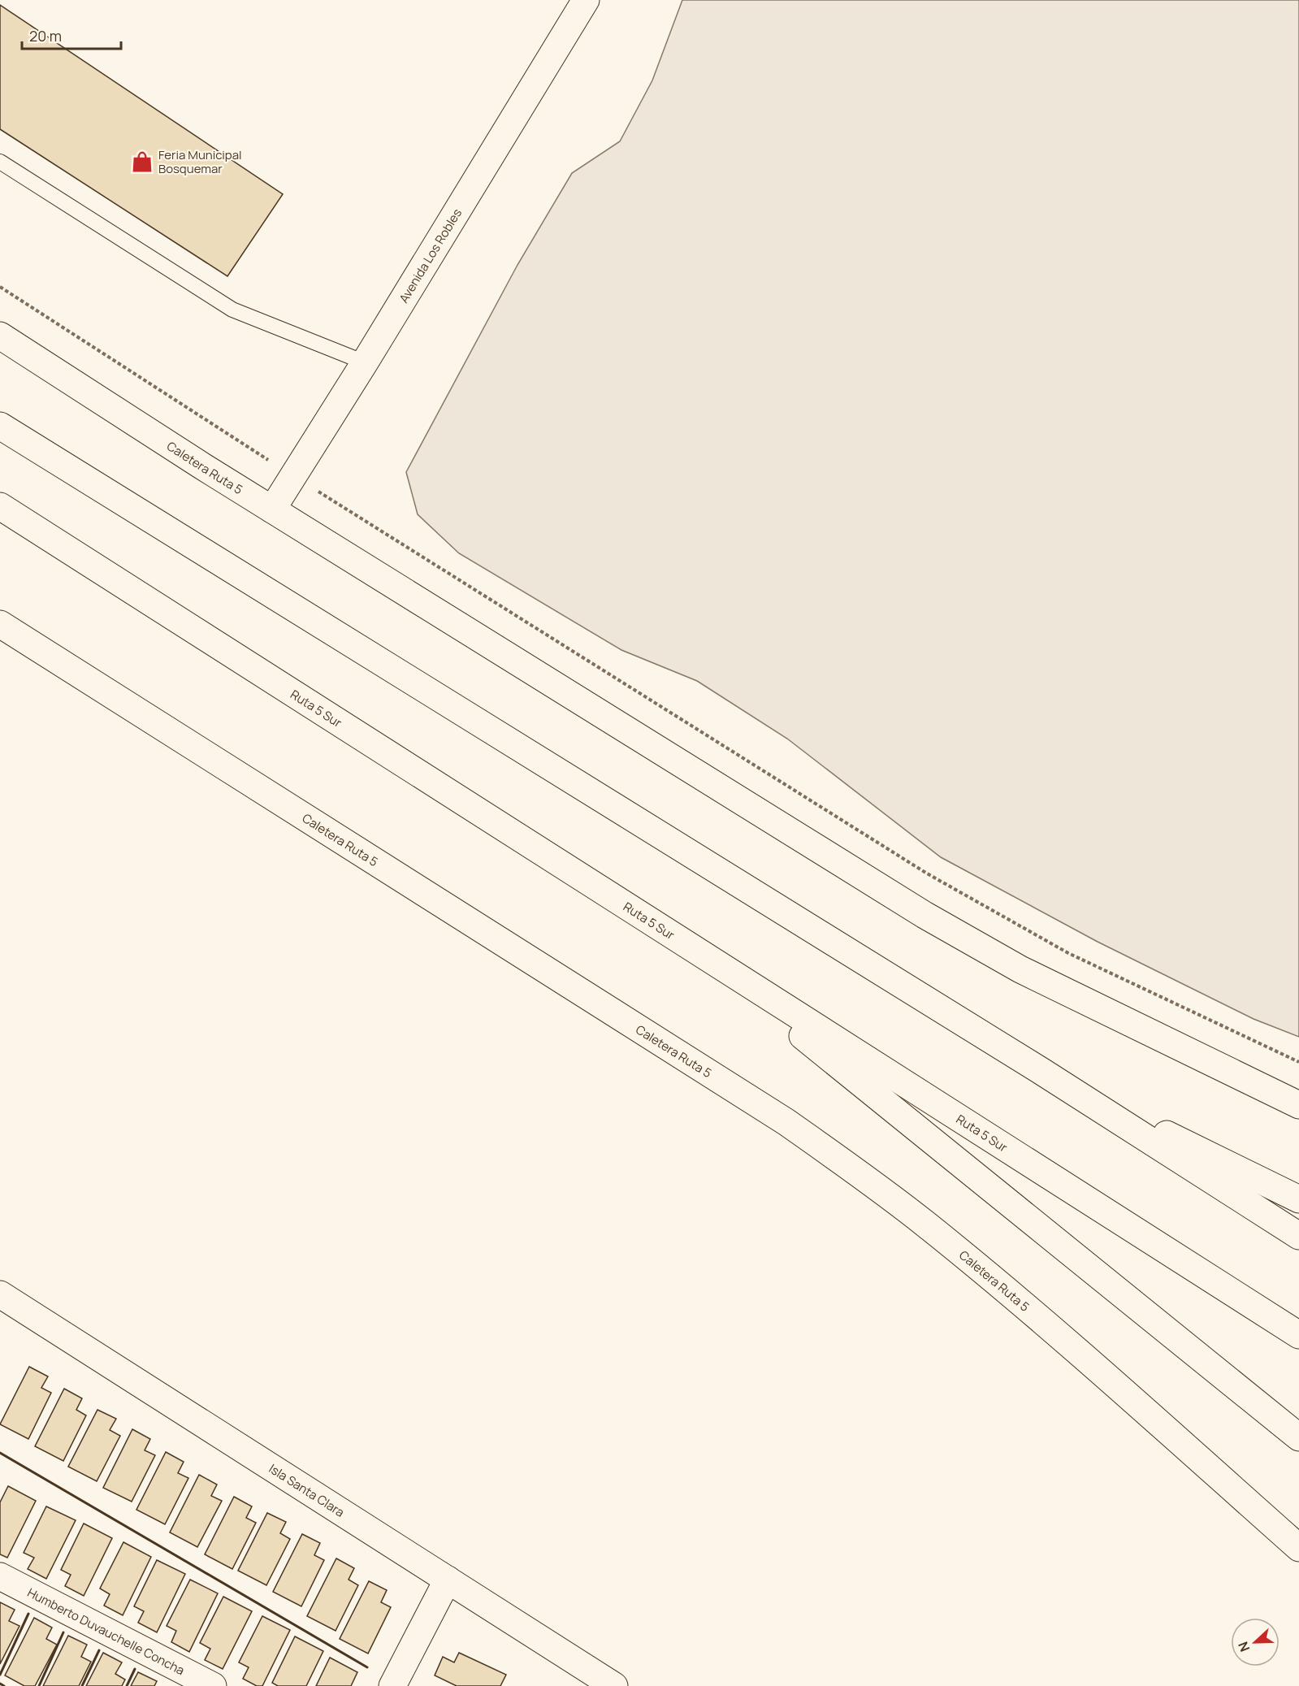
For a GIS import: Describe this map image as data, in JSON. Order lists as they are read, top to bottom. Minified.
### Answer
{"streets":{"main road":["Avenida Los Robles","Caletera Ruta 5","Ruta 5 Sur","Isla Santa Clara","Humberto Duvauchelle Concha"]},"crossings":[["Avenida Los Robles","Caletera Ruta 5"]],"places":{"shop":["Feria Municipal Bosquemar"]},"scale_bar":"20 m","north":"left"}
